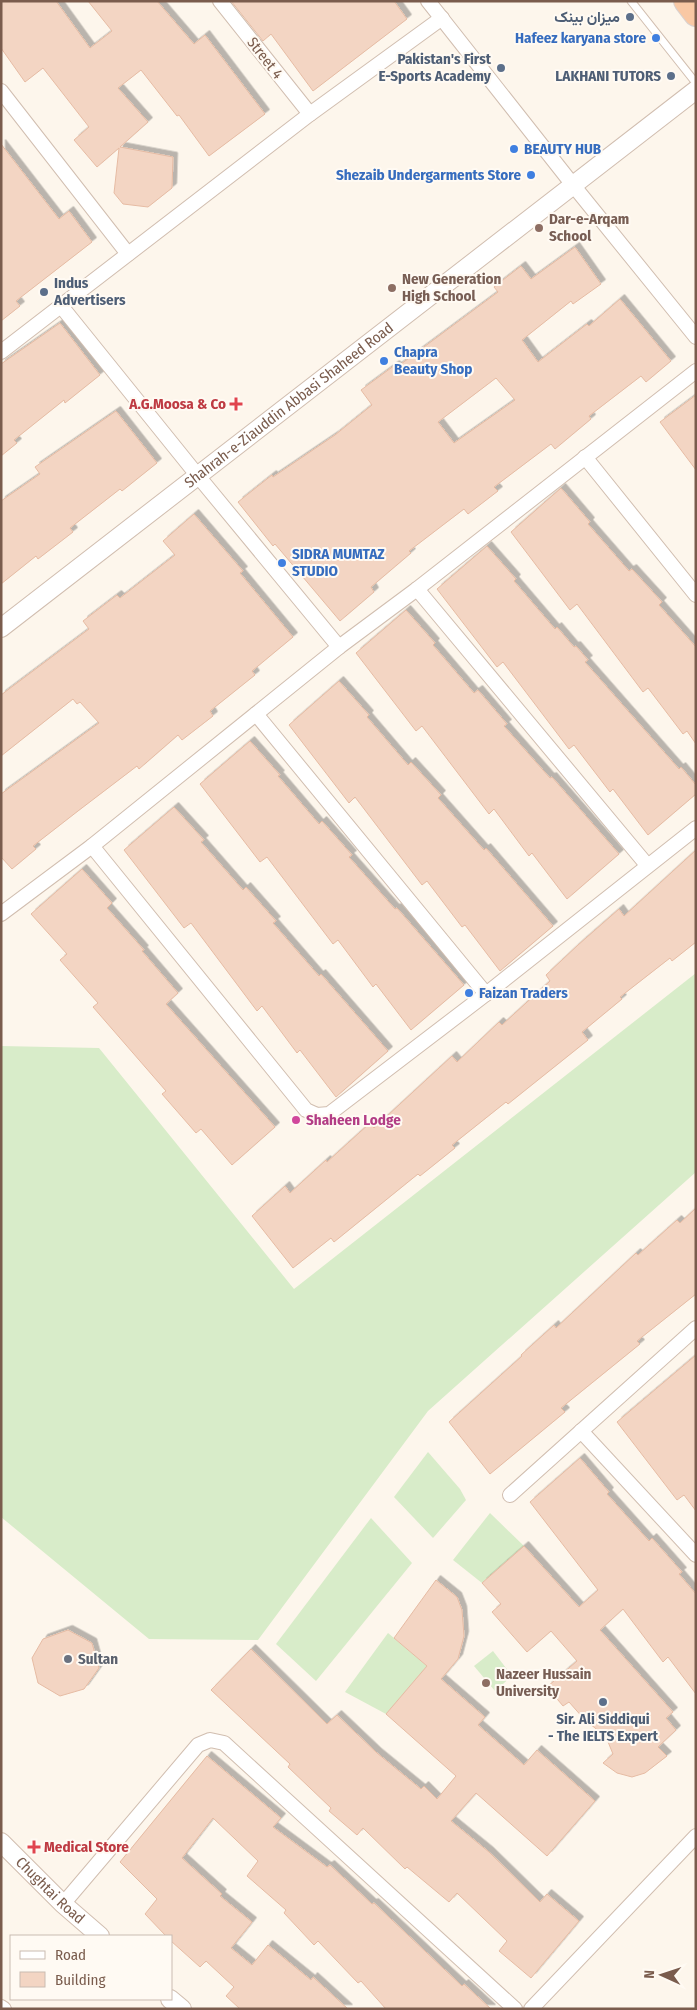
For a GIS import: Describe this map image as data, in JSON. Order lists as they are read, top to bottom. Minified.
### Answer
{"streets":{"street":["Street 4","Shahrah-e-Ziauddin Abbasi Shaheed Road","Chughtai Road"]},"places":{"other":["میزان بینک","Hafeez karyana store","Pakistan's First E-Sports Academy","LAKHANI TUTORS","BEAUTY HUB","Shezaib Undergarments Store","Dar-e-Arqam School","New Generation High School","Indus Advertisers","Chapra Beauty Shop","SIDRA MUMTAZ STUDIO","Faizan Traders","Shaheen Lodge","Sultan","Nazeer Hussain University","Sir. Ali Siddiqui - The IELTS Expert"],"health":["A.G.Moosa & Co","Medical Store"]},"legend":["Road","Building"],"north":"left"}
